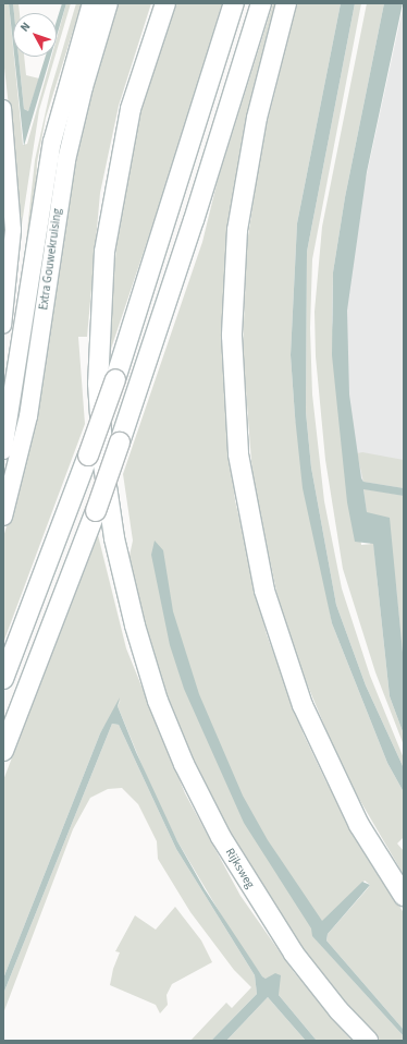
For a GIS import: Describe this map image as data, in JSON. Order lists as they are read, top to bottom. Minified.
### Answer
{"streets":{"highway":["Rijksweg"],"main road":["Extra Gouwekruising"]},"north":"top left"}
